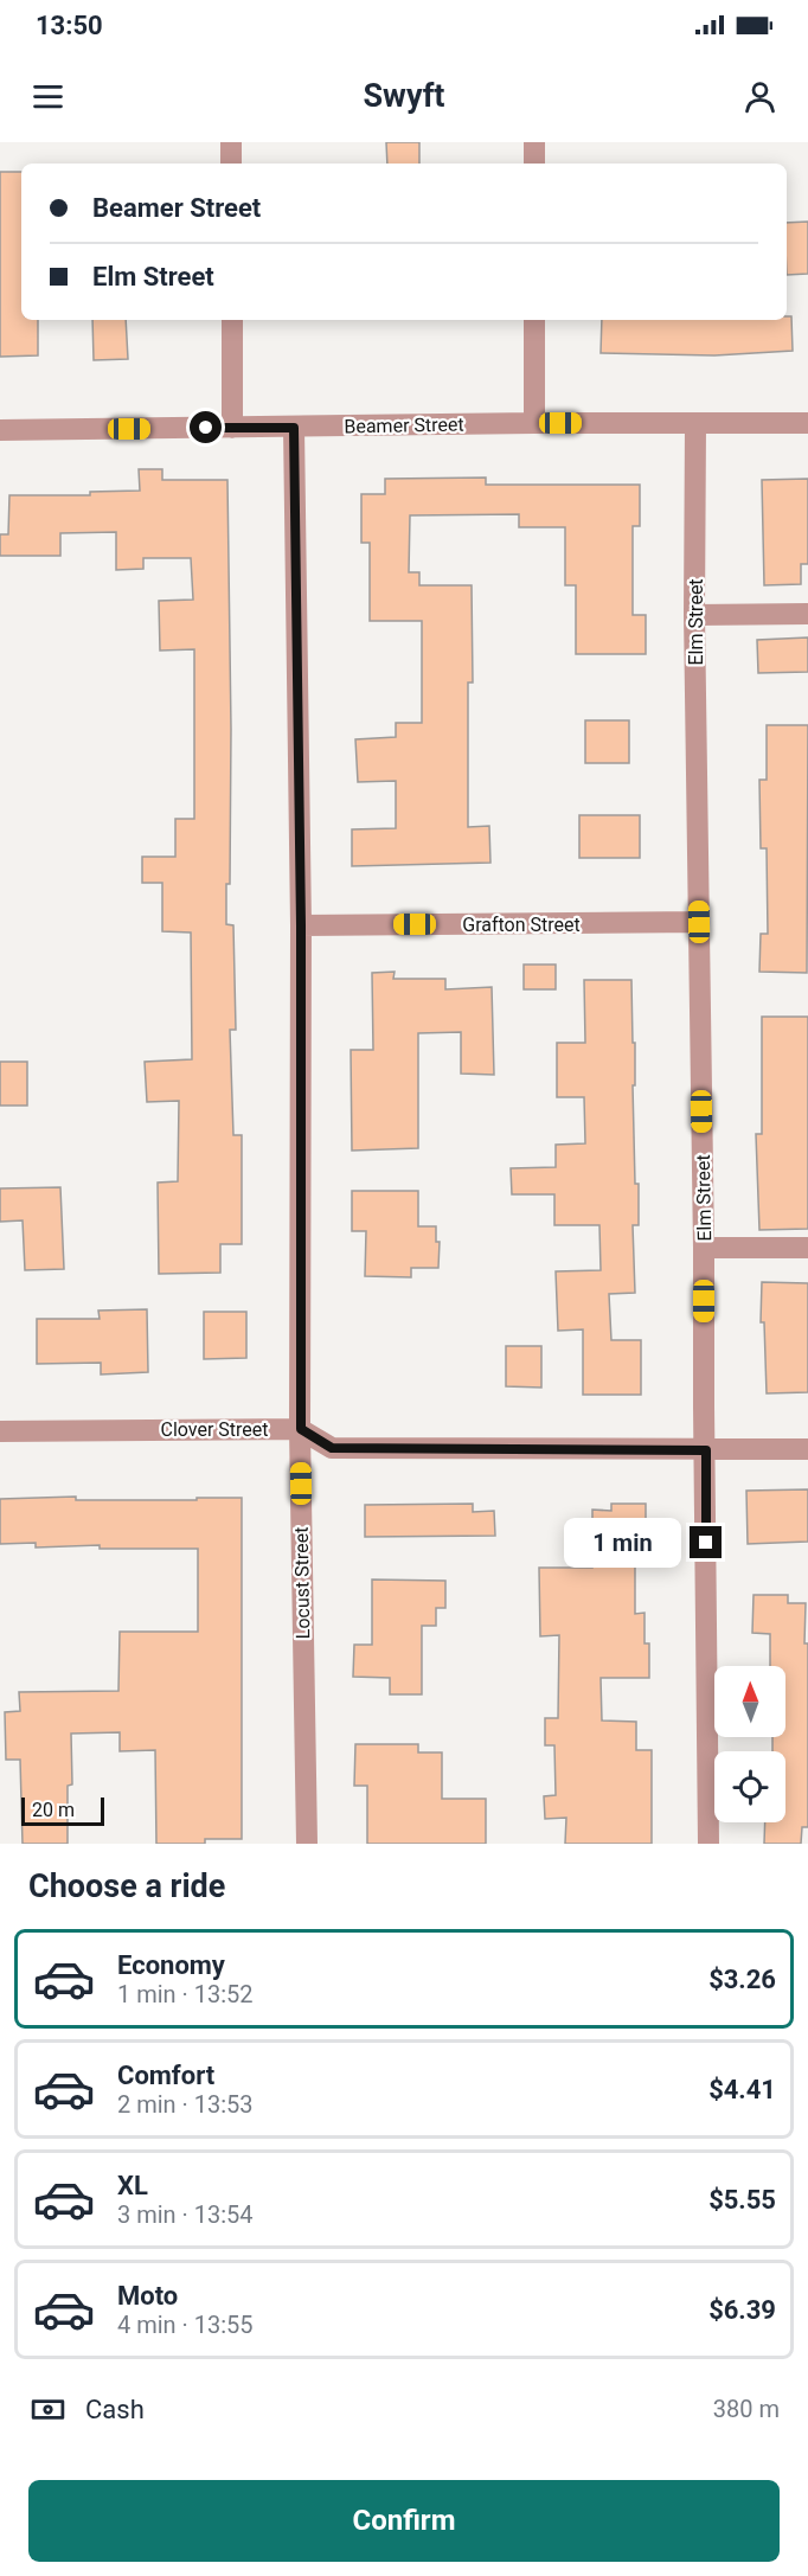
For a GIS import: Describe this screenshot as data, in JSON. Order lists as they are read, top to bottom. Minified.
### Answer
{"streets":{"street":["Beamer Street","Elm Street","Grafton Street","Clover Street","Locust Street"]},"crossings":[["Beamer Street","Elm Street"],["Beamer Street","Locust Street"],["Elm Street","Grafton Street"],["Grafton Street","Locust Street"],["Clover Street","Locust Street"]],"scale_bar":"20 m","north":"top","page":{"status":"13:50","header":"Swyft","banner":["Beamer Street","Elm Street"],"bubble":"1 min","scale":"20 m","heading":"Choose a ride","list":[{"name":"Economy","note":"1 min · 13:52","value":"$3.26"},{"name":"Comfort","note":"2 min · 13:53","value":"$4.41"},{"name":"XL","note":"3 min · 13:54","value":"$5.55"},{"name":"Moto","note":"4 min · 13:55","value":"$6.39"}],"pay":["Cash","380 m"],"buttons":"Confirm"}}
